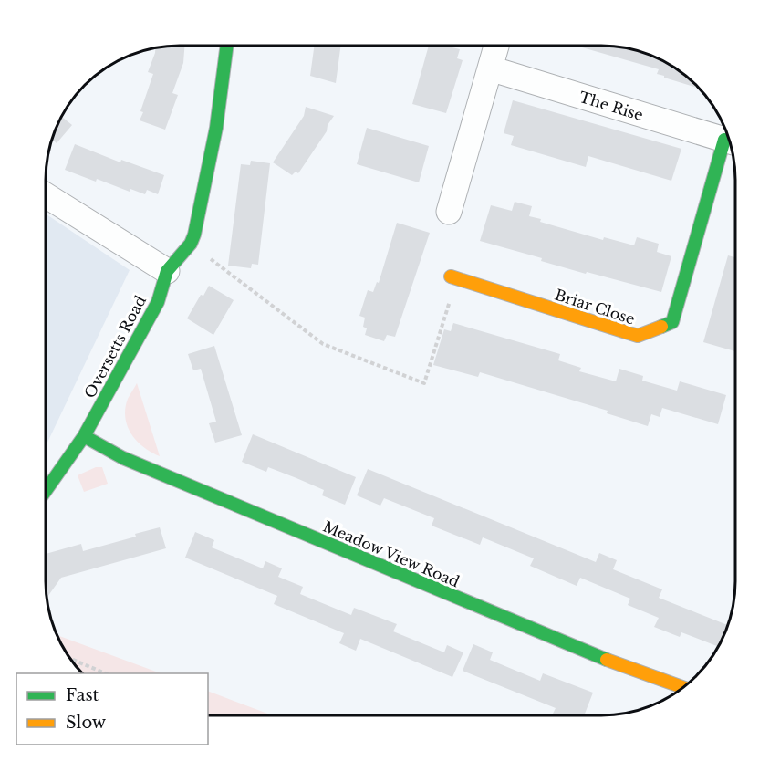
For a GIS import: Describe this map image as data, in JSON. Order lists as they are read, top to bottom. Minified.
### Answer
{"streets":{"street":["The Rise","Briar Close","Oversetts Road","Meadow View Road"]},"crossings":[["The Rise","Briar Close"],["Oversetts Road","Meadow View Road"]],"legend":["Fast","Slow"]}
